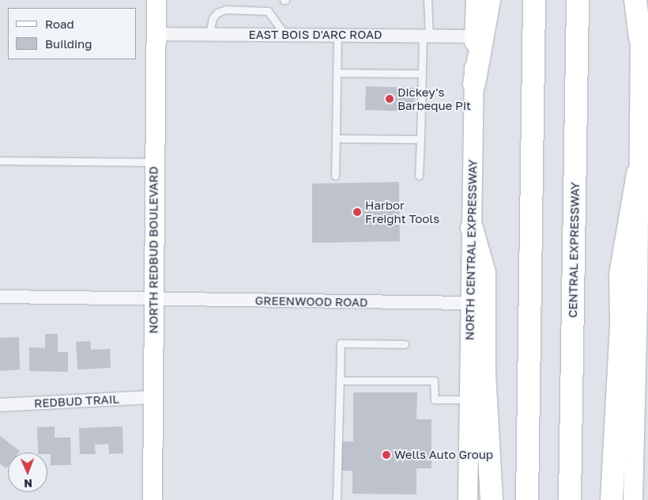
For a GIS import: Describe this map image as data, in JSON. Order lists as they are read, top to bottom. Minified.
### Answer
{"streets":{"highway":["CENTRAL EXPRESSWAY"],"main road":["NORTH REDBUD BOULEVARD","NORTH CENTRAL EXPRESSWAY"],"street":["EAST BOIS D'ARC ROAD","GREENWOOD ROAD","REDBUD TRAIL"]},"crossings":[["EAST BOIS D'ARC ROAD","NORTH REDBUD BOULEVARD"],["EAST BOIS D'ARC ROAD","NORTH CENTRAL EXPRESSWAY"],["NORTH REDBUD BOULEVARD","GREENWOOD ROAD"],["NORTH REDBUD BOULEVARD","REDBUD TRAIL"],["NORTH CENTRAL EXPRESSWAY","GREENWOOD ROAD"]],"places":["Dickey's Barbeque Pit","Harbor Freight Tools","Wells Auto Group"],"legend":["Road","Building"],"north":"bottom"}
